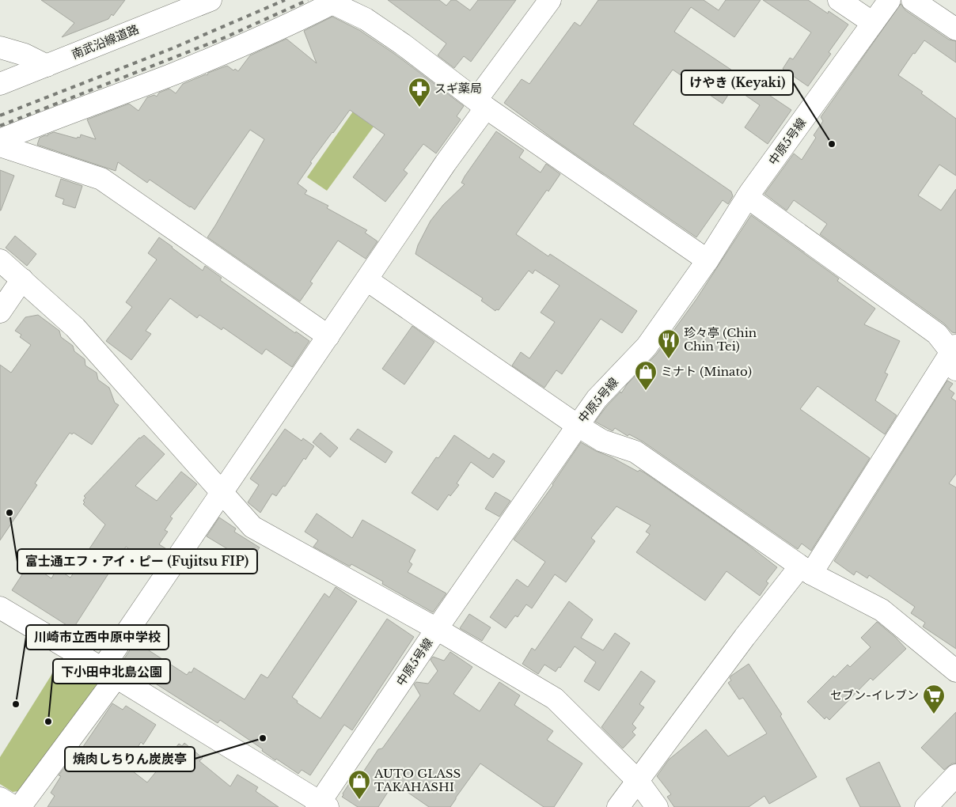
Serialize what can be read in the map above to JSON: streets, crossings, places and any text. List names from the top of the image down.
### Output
{
  "streets": {
    "street": ["南武沿線道路", "中原5号線"]
  },
  "places": {
    "pharmacy": ["スギ薬局"],
    "other": [
      "けやき (Keyaki)",
      "富士通エフ・アイ・ピー (Fujitsu FIP)",
      "川崎市立西中原中学校",
      "下小田中北島公園",
      "焼肉しちりん炭炭亭"
    ],
    "restaurant": ["珍々亭 (Chin Chin Tei)"],
    "shop": ["ミナト (Minato)", "AUTO GLASS TAKAHASHI"],
    "supermarket": ["セブン-イレブン"]
  }
}
